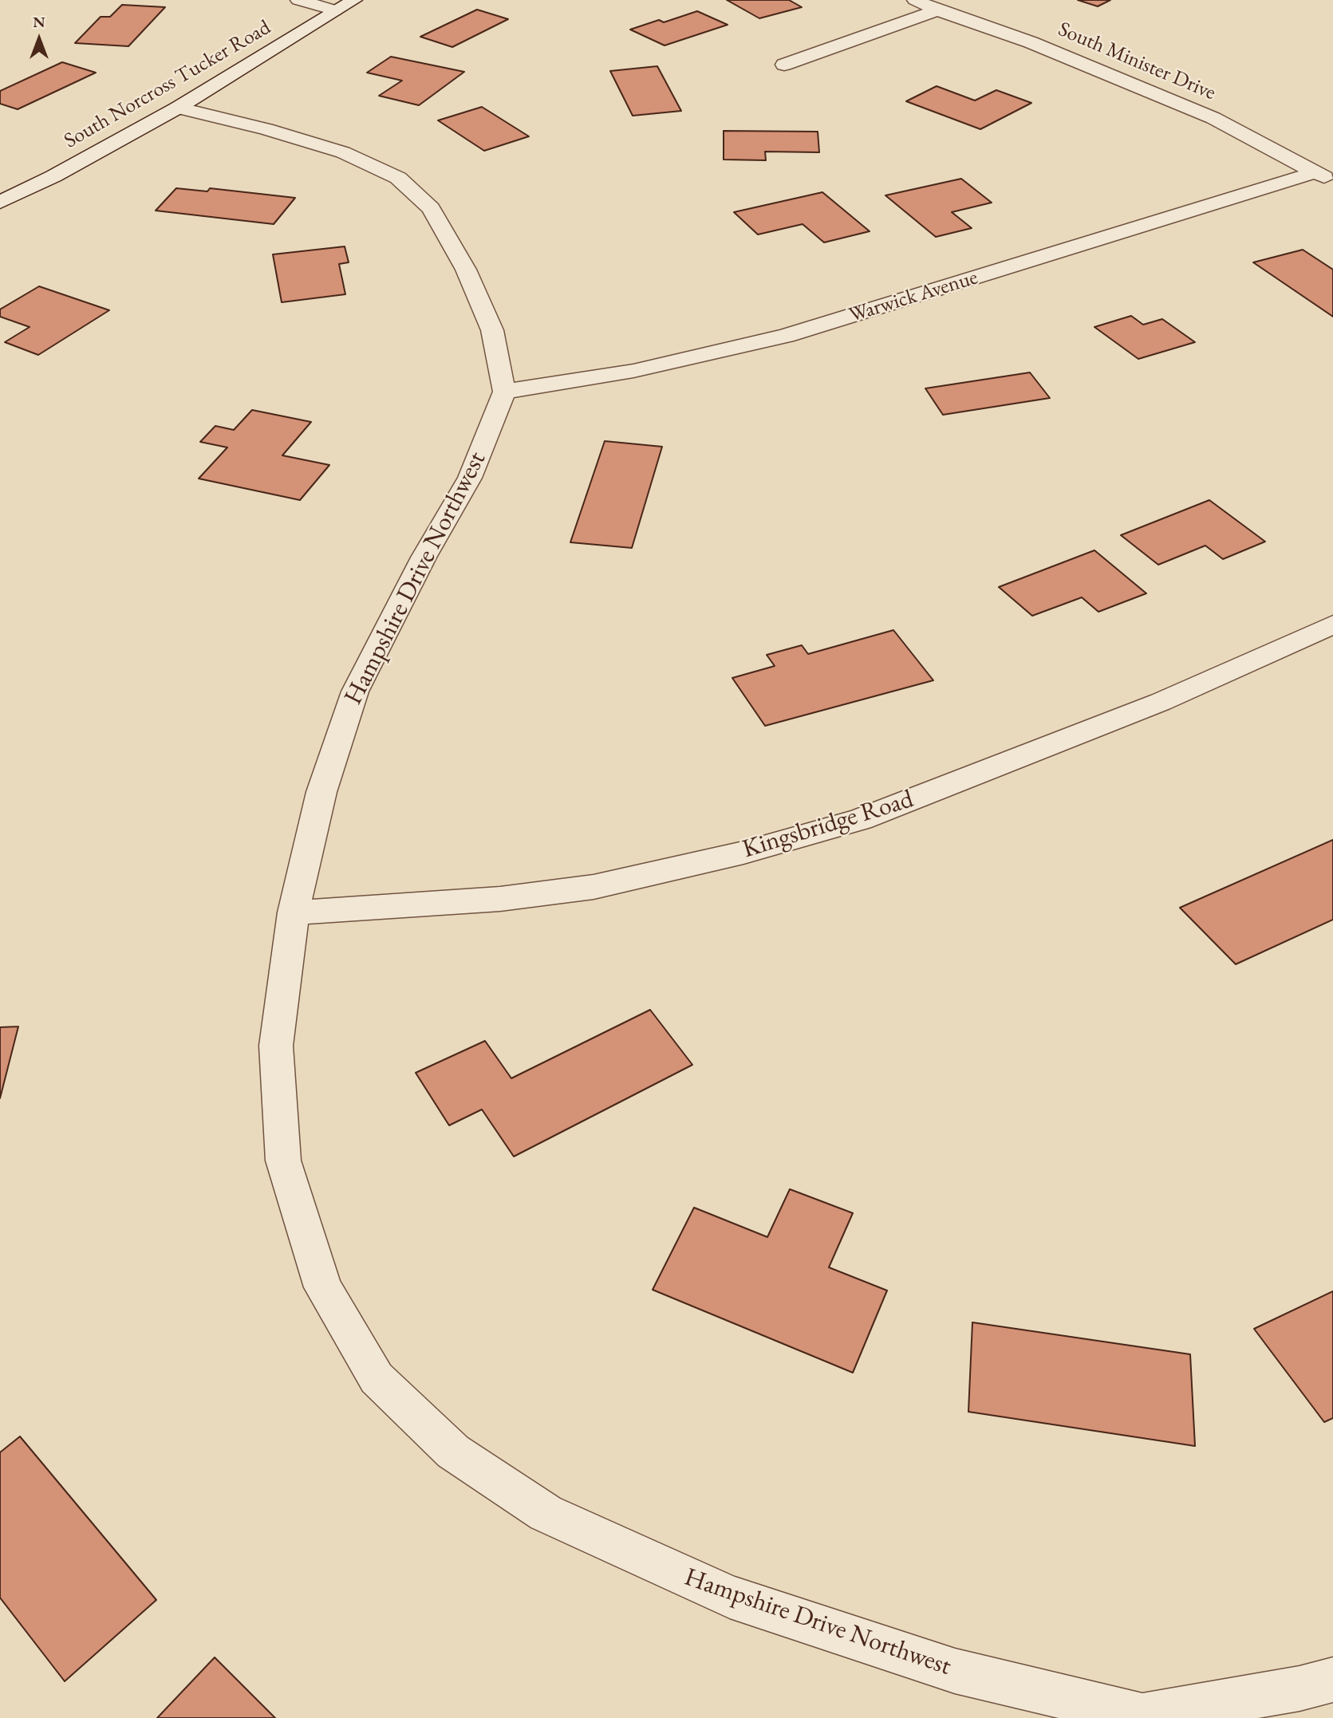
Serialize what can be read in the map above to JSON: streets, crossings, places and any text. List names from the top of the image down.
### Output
{
  "streets": {
    "street": [
      "South Minister Drive",
      "South Norcross Tucker Road",
      "Warwick Avenue",
      "Hampshire Drive Northwest",
      "Kingsbridge Road"
    ]
  },
  "crossings": [
    ["South Minister Drive", "Warwick Avenue"],
    ["Warwick Avenue", "Hampshire Drive Northwest"],
    ["Hampshire Drive Northwest", "Kingsbridge Road"]
  ],
  "north": "top"
}
